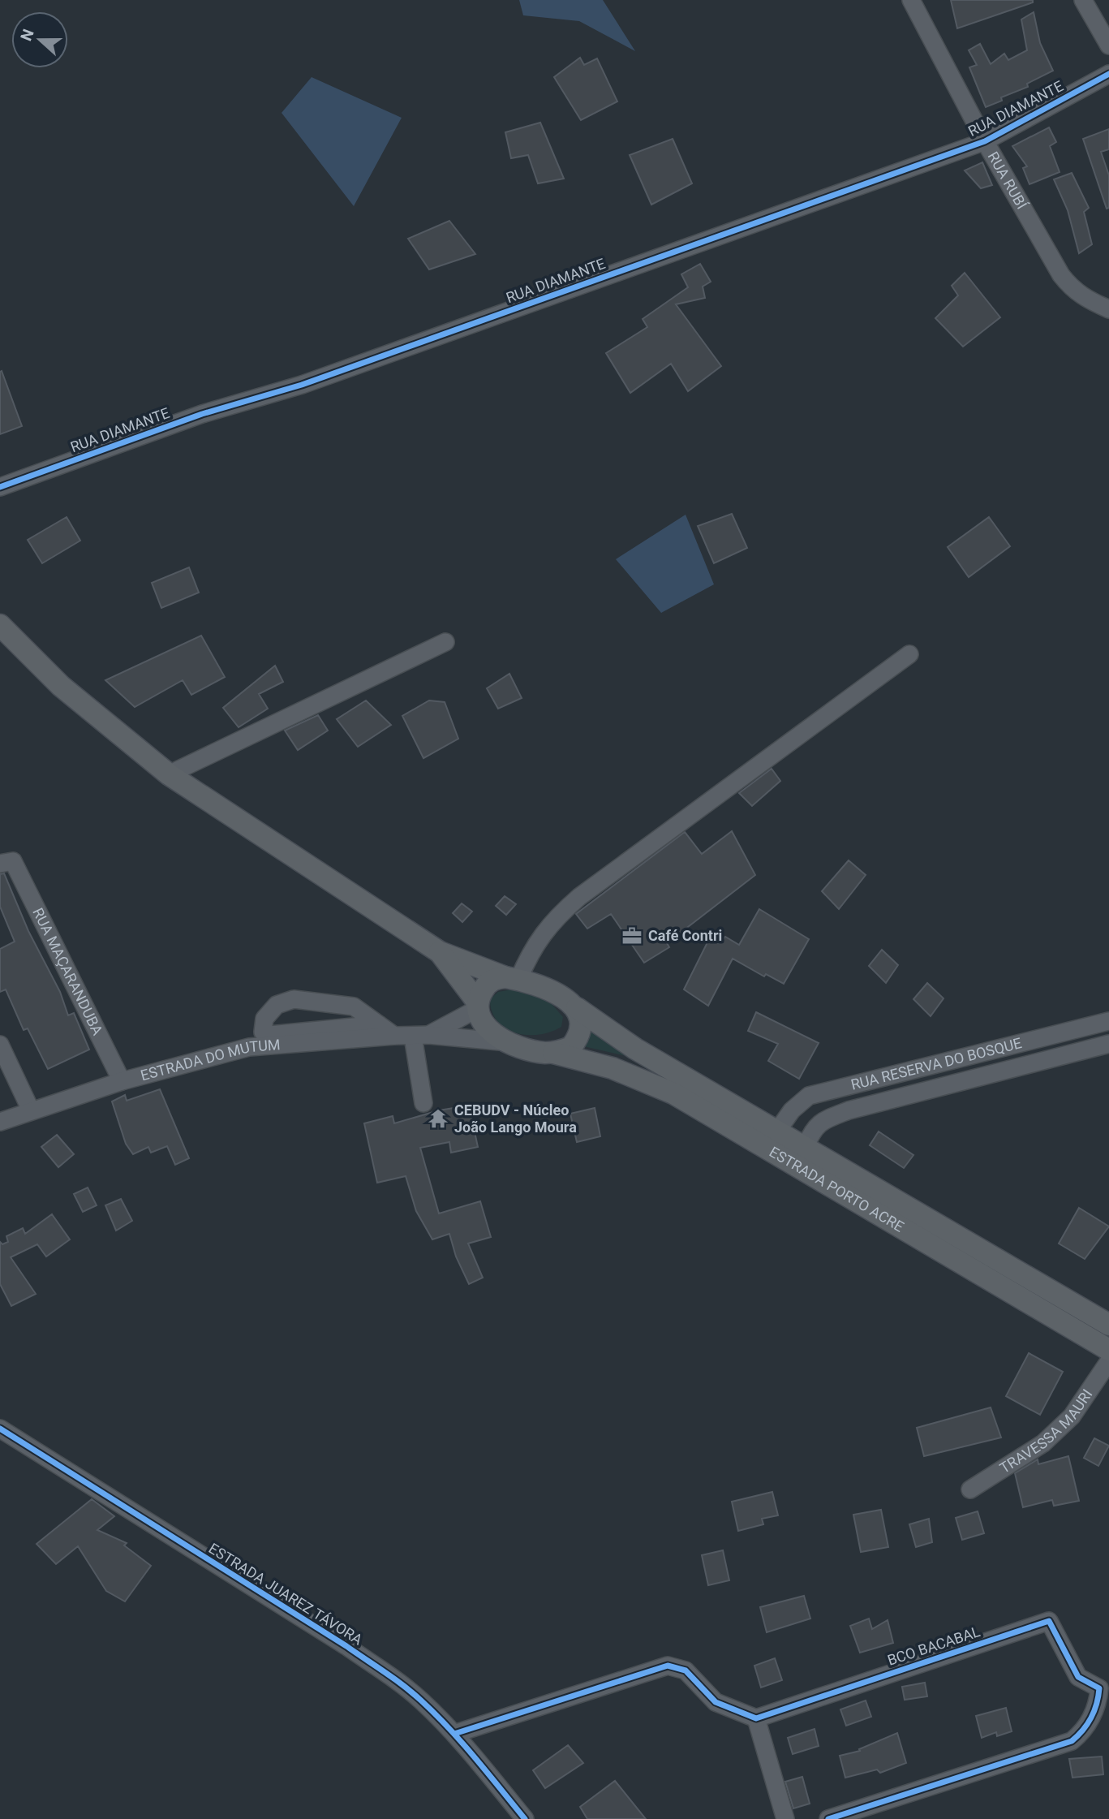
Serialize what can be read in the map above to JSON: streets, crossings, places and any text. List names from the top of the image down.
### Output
{
  "streets": {
    "main road": ["ESTRADA PORTO ACRE"],
    "street": [
      "RUA DIAMANTE",
      "RUA RUBÍ",
      "RUA MAÇARANDUBA",
      "ESTRADA DO MUTUM",
      "RUA RESERVA DO BOSQUE",
      "TRAVESSA MAURI",
      "ESTRADA JUAREZ TÁVORA",
      "BCO BACABAL"
    ]
  },
  "crossings": [
    ["RUA DIAMANTE", "RUA RUBÍ"],
    ["RUA MAÇARANDUBA", "ESTRADA DO MUTUM"],
    ["ESTRADA DO MUTUM", "ESTRADA PORTO ACRE"],
    ["RUA RESERVA DO BOSQUE", "ESTRADA PORTO ACRE"]
  ],
  "places": {
    "office": ["Café Contri"],
    "temple": ["CEBUDV - Núcleo João Lango Moura"]
  },
  "north": "left"
}
